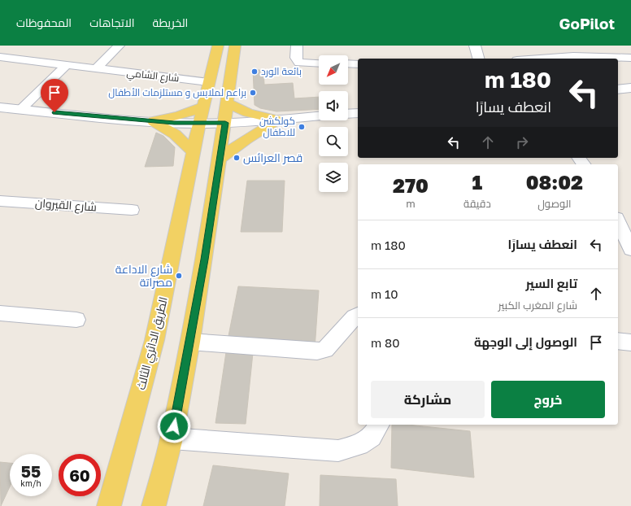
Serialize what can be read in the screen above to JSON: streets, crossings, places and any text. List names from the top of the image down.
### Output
{
  "streets": {
    "main road": ["الطريق الدائري الثالث"],
    "street": ["شارع الشامي", "شارع القيروان"]
  },
  "crossings": [
    ["شارع الشامي", "الطريق الدائري الثالث"]
  ],
  "places": [
    "بائعة الورد",
    "براعم لملابس و مستلزمات الأطفال",
    "كولكشن للاطفال",
    "قصر العرائس",
    "شارع الاداعة مصراتة"
  ],
  "north": "bottom left",
  "page": {
    "header": "GoPilot",
    "nav": ["الخريطة", "الاتجاهات", "المحفوظات"],
    "turn": ["180 m", "انعطف يسارًا"],
    "eta": [
      "08:02",
      "الوصول",
      "1",
      "دقيقة",
      "270",
      "m"
    ],
    "list": [
      {
        "name": "انعطف يسارًا",
        "value": "180 m"
      },
      {
        "name": "تابع السير",
        "note": "شارع المغرب الكبير",
        "value": "10 m"
      },
      {
        "name": "الوصول إلى الوجهة",
        "value": "80 m"
      }
    ],
    "buttons": ["خروج", "مشاركة"],
    "speed": "55 km/h",
    "limit": "60"
  }
}
